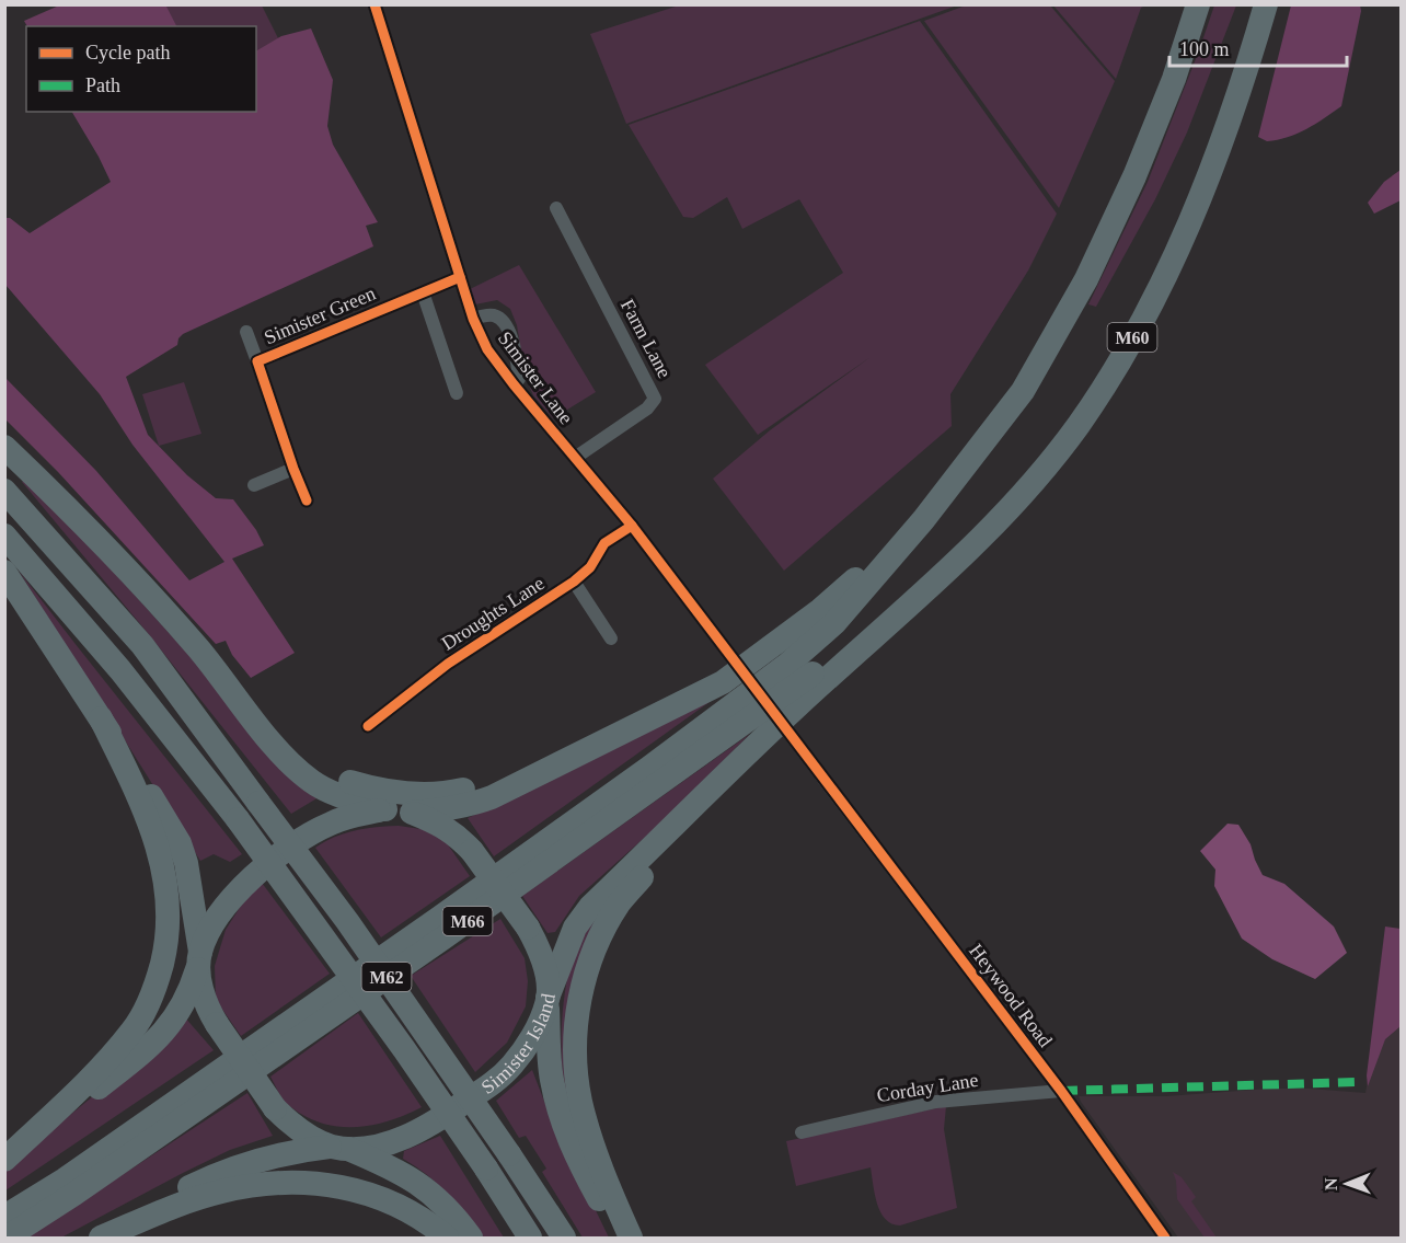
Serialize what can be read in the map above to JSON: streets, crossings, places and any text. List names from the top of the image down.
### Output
{
  "streets": {
    "highway": [
      "M60",
      "M66",
      "M62",
      "Simister Island"
    ],
    "street": [
      "Simister Green",
      "Farm Lane",
      "Simister Lane",
      "Droughts Lane",
      "Heywood Road",
      "Corday Lane"
    ]
  },
  "crossings": [
    ["Simister Green", "Simister Lane"],
    ["M60", "M66"],
    ["Farm Lane", "Simister Lane"],
    ["Simister Lane", "Droughts Lane"],
    ["Simister Lane", "Heywood Road"],
    ["Heywood Road", "Corday Lane"]
  ],
  "legend": ["Cycle path", "Path"],
  "scale_bar": "100 m",
  "north": "left"
}
